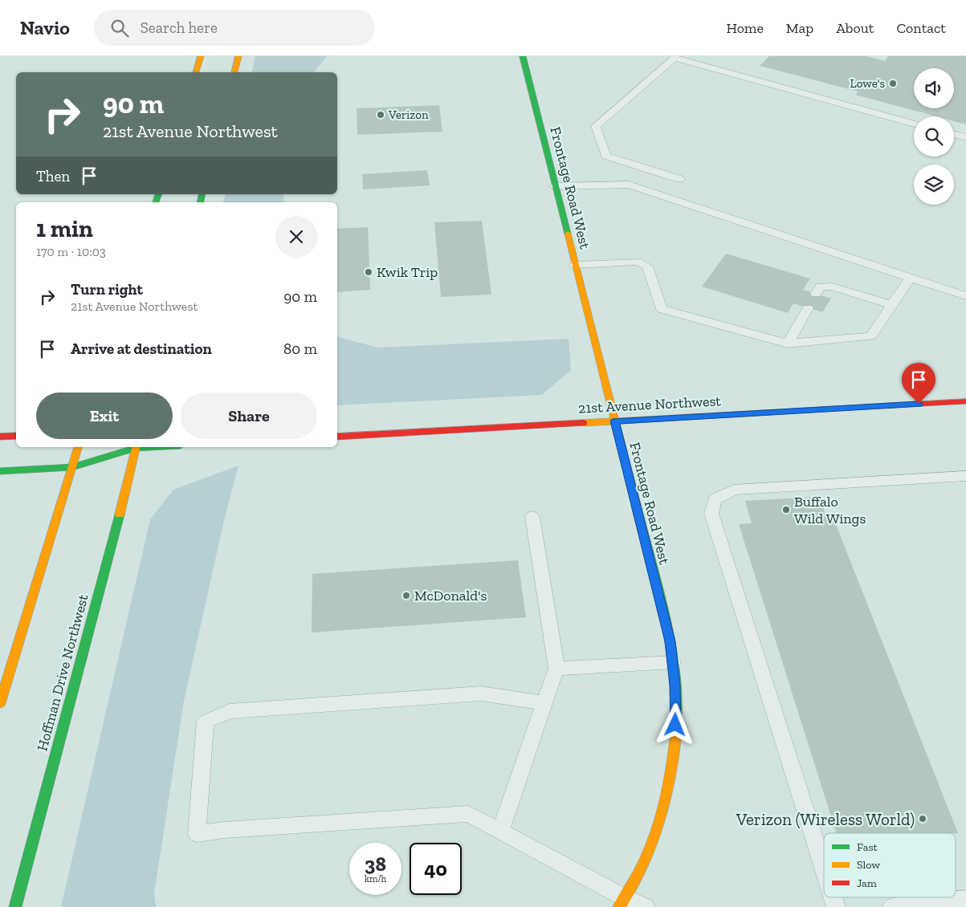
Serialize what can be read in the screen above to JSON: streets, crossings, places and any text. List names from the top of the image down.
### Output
{
  "streets": {
    "street": ["Frontage Road West", "21st Avenue Northwest", "Hoffman Drive Northwest"]
  },
  "crossings": [
    ["Frontage Road West", "21st Avenue Northwest"]
  ],
  "places": [
    "Lowe's",
    "Verizon",
    "Kwik Trip",
    "Buffalo Wild Wings",
    "McDonald's",
    "Verizon (Wireless World)"
  ],
  "legend": ["Fast", "Slow", "Jam"],
  "page": {
    "header": "Navio",
    "search": "Search here",
    "nav": [
      "Home",
      "Map",
      "About",
      "Contact"
    ],
    "turn": ["90 m", "21st Avenue Northwest"],
    "then": "Then",
    "heading": ["1 min", "170 m · 10:03"],
    "list": [
      {
        "name": "Turn right",
        "note": "21st Avenue Northwest",
        "value": "90 m"
      },
      {
        "name": "Arrive at destination",
        "value": "80 m"
      }
    ],
    "buttons": ["Exit", "Share"],
    "speed": "38 km/h",
    "limit": "40"
  }
}
